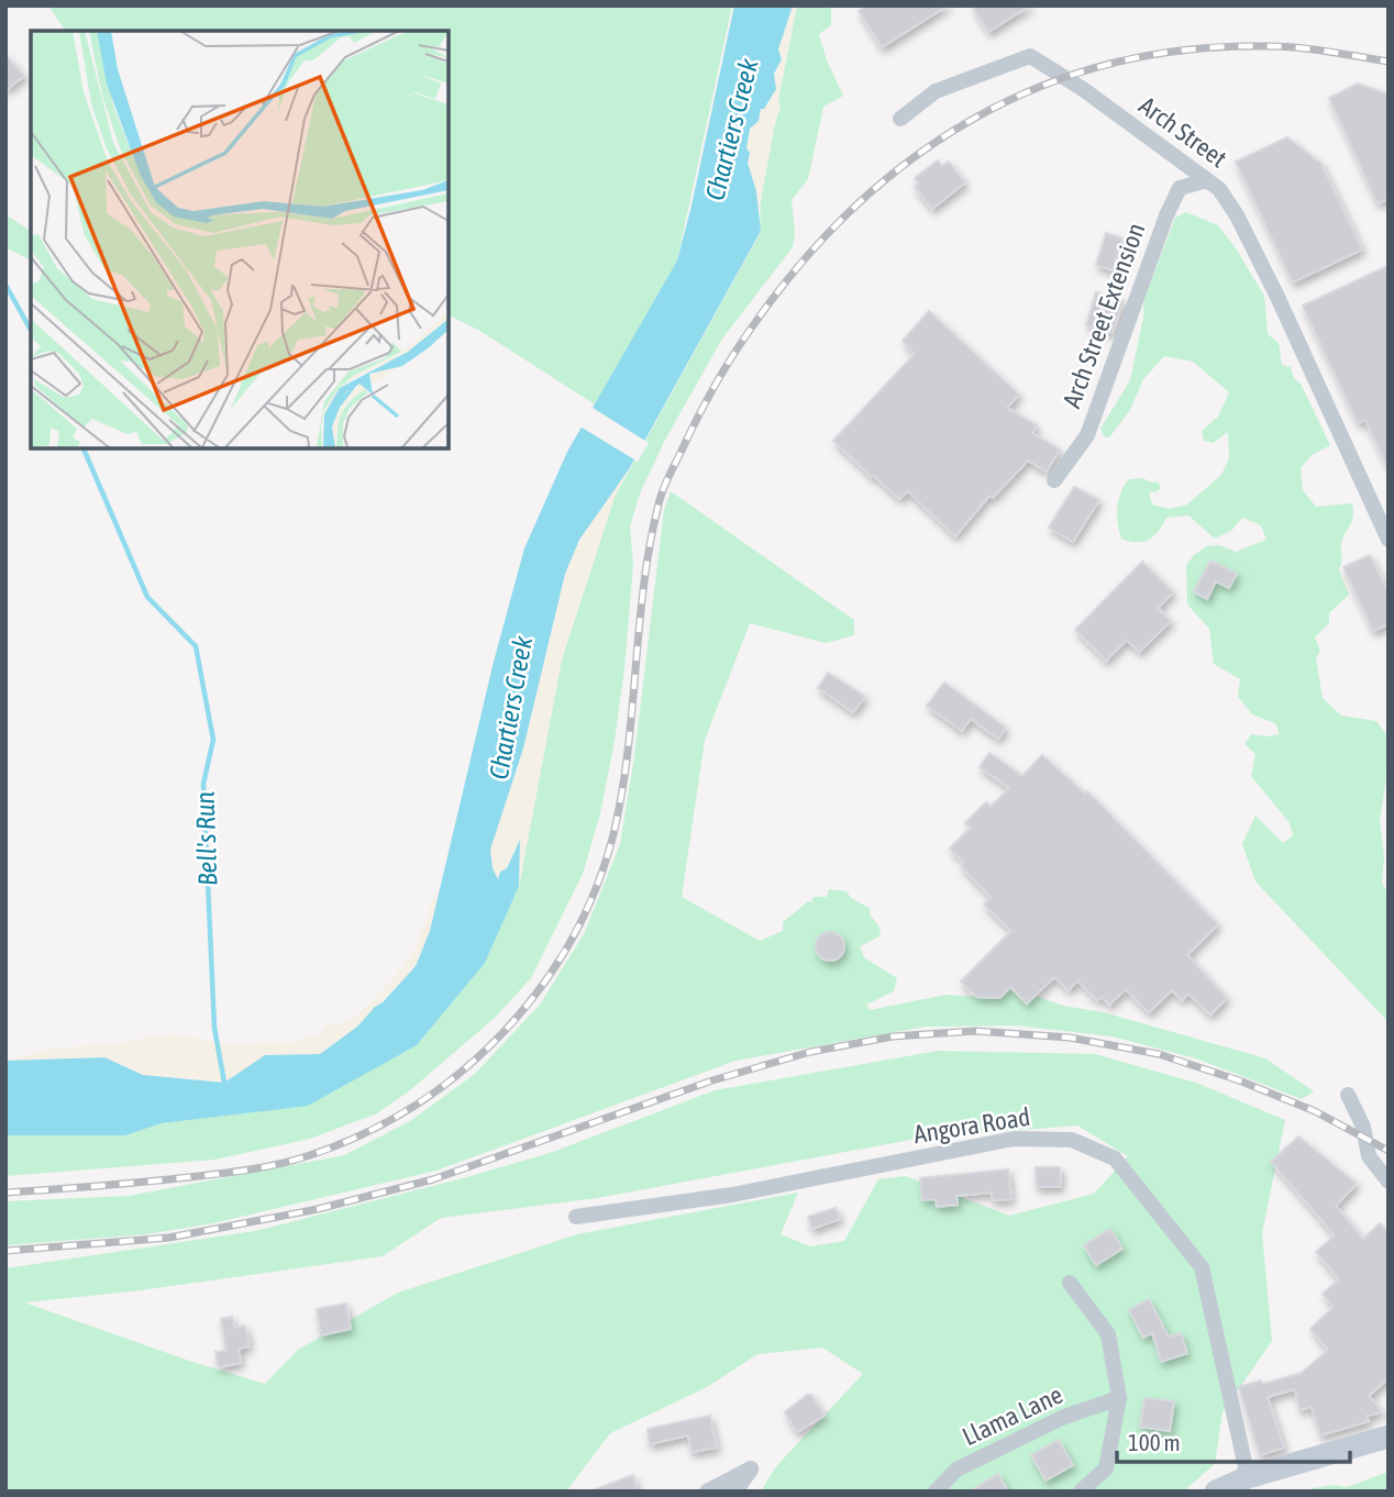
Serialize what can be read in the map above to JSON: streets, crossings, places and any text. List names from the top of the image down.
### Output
{
  "streets": {
    "street": [
      "Arch Street",
      "Arch Street Extension",
      "Angora Road",
      "Llama Lane"
    ]
  },
  "crossings": [
    ["Arch Street", "Arch Street Extension"]
  ],
  "water": ["Chartiers Creek", "Bell's Run"],
  "scale_bar": "100 m"
}
